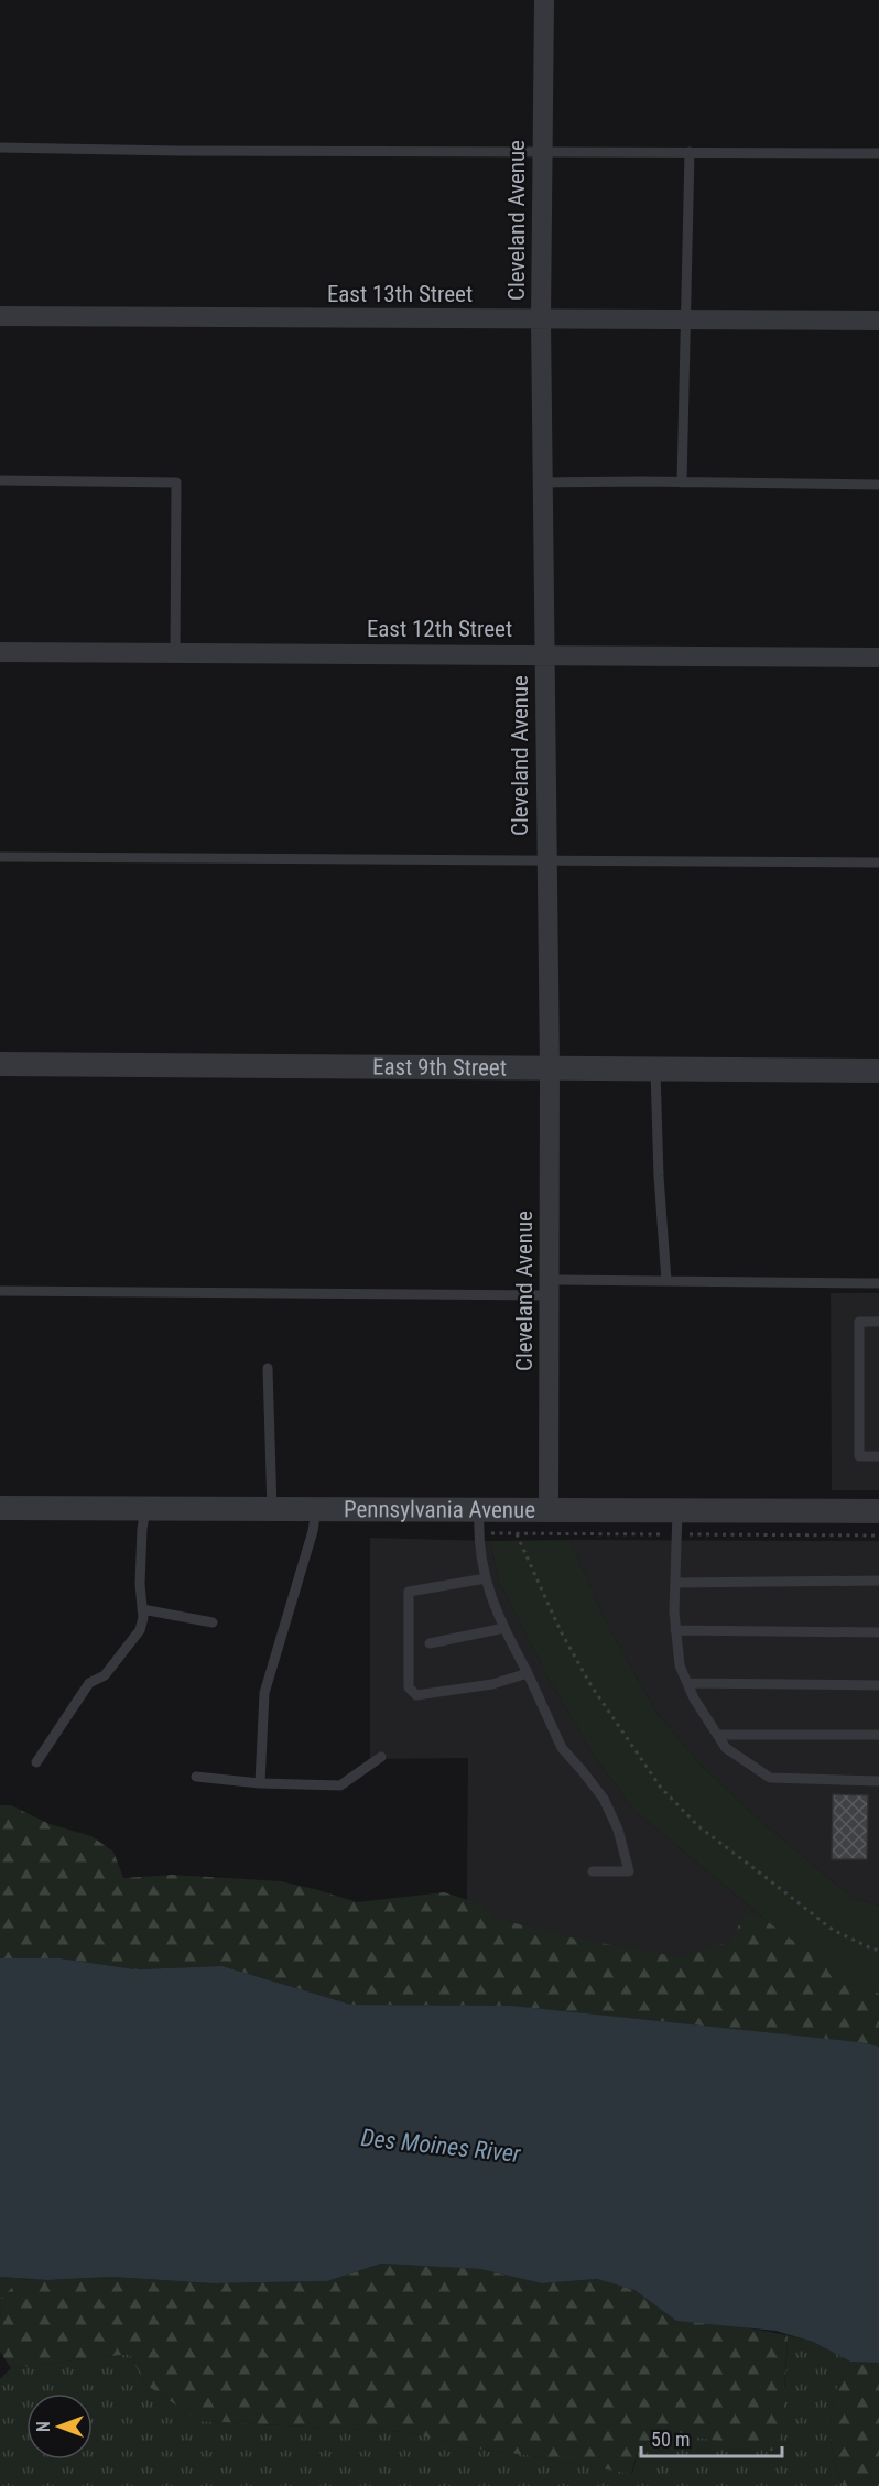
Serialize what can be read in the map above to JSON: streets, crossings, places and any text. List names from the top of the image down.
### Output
{
  "streets": {
    "street": [
      "Cleveland Avenue",
      "East 13th Street",
      "East 12th Street",
      "East 9th Street",
      "Pennsylvania Avenue"
    ]
  },
  "crossings": [
    ["Cleveland Avenue", "East 13th Street"],
    ["Cleveland Avenue", "East 12th Street"],
    ["Cleveland Avenue", "East 9th Street"],
    ["Cleveland Avenue", "Pennsylvania Avenue"]
  ],
  "water": ["Des Moines River"],
  "scale_bar": "50 m",
  "north": "left"
}
